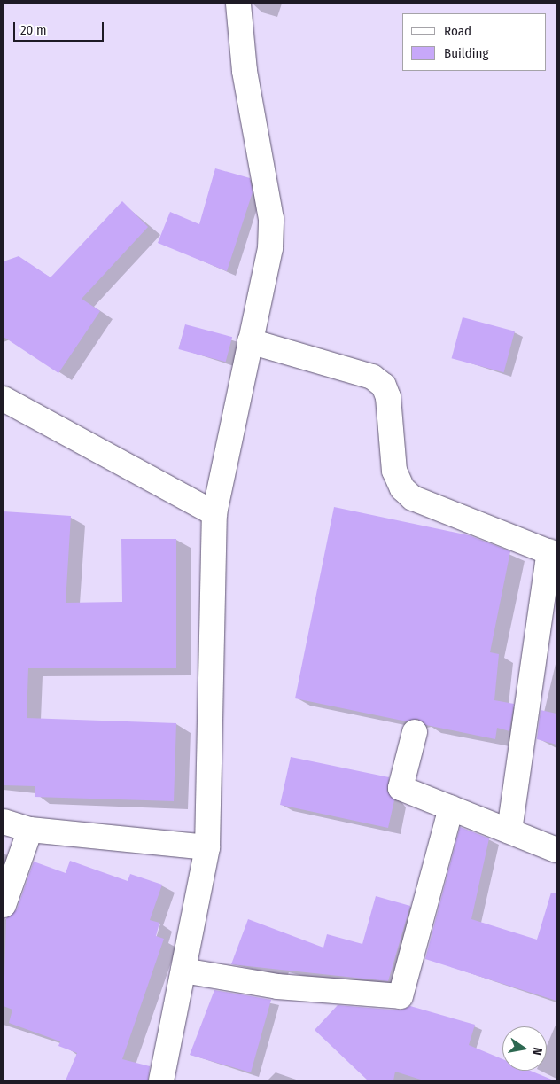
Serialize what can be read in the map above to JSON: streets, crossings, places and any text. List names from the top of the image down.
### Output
{
  "legend": ["Road", "Building"],
  "scale_bar": "20 m",
  "north": "right"
}
